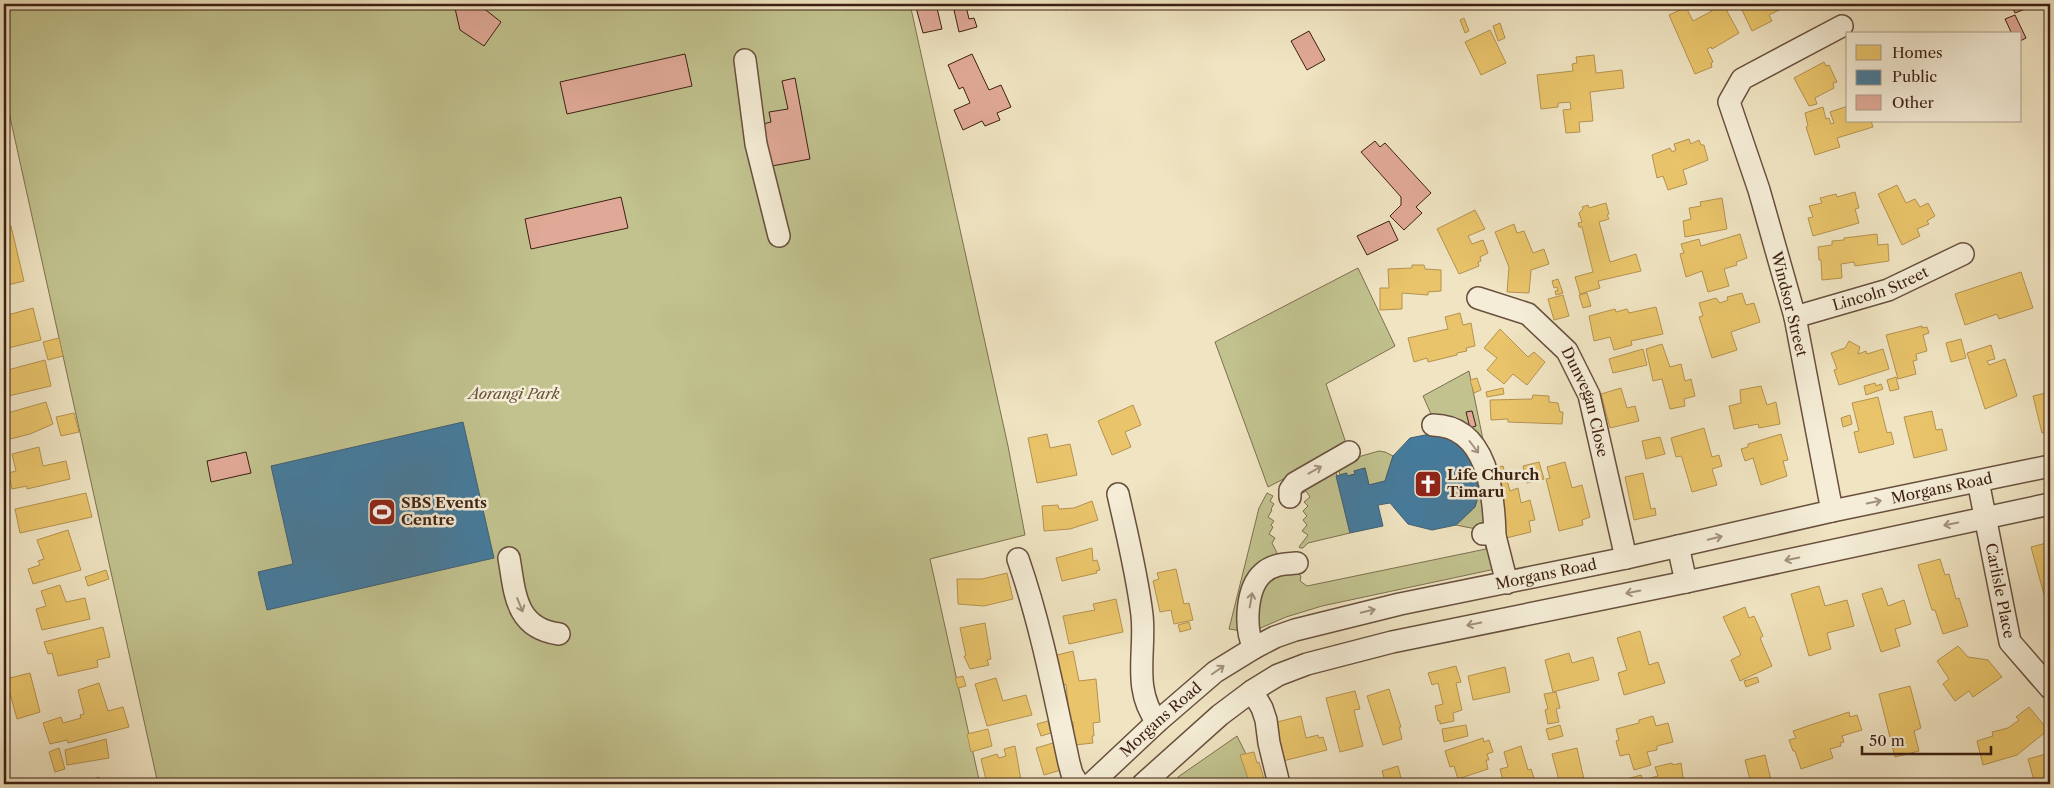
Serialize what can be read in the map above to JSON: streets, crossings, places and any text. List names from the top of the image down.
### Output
{
  "streets": {
    "street": [
      "Lincoln Street",
      "Windsor Street",
      "Dunvegan Close",
      "Morgans Road",
      "Carlisle Place"
    ]
  },
  "crossings": [
    ["Lincoln Street", "Windsor Street"],
    ["Windsor Street", "Morgans Road"],
    ["Dunvegan Close", "Morgans Road"],
    ["Morgans Road", "Carlisle Place"]
  ],
  "parks": ["Aorangi Park"],
  "places": {
    "church": ["Life Church Timaru"],
    "sports": ["SBS Events Centre"]
  },
  "legend": ["Homes", "Public", "Other"],
  "scale_bar": "50 m"
}
